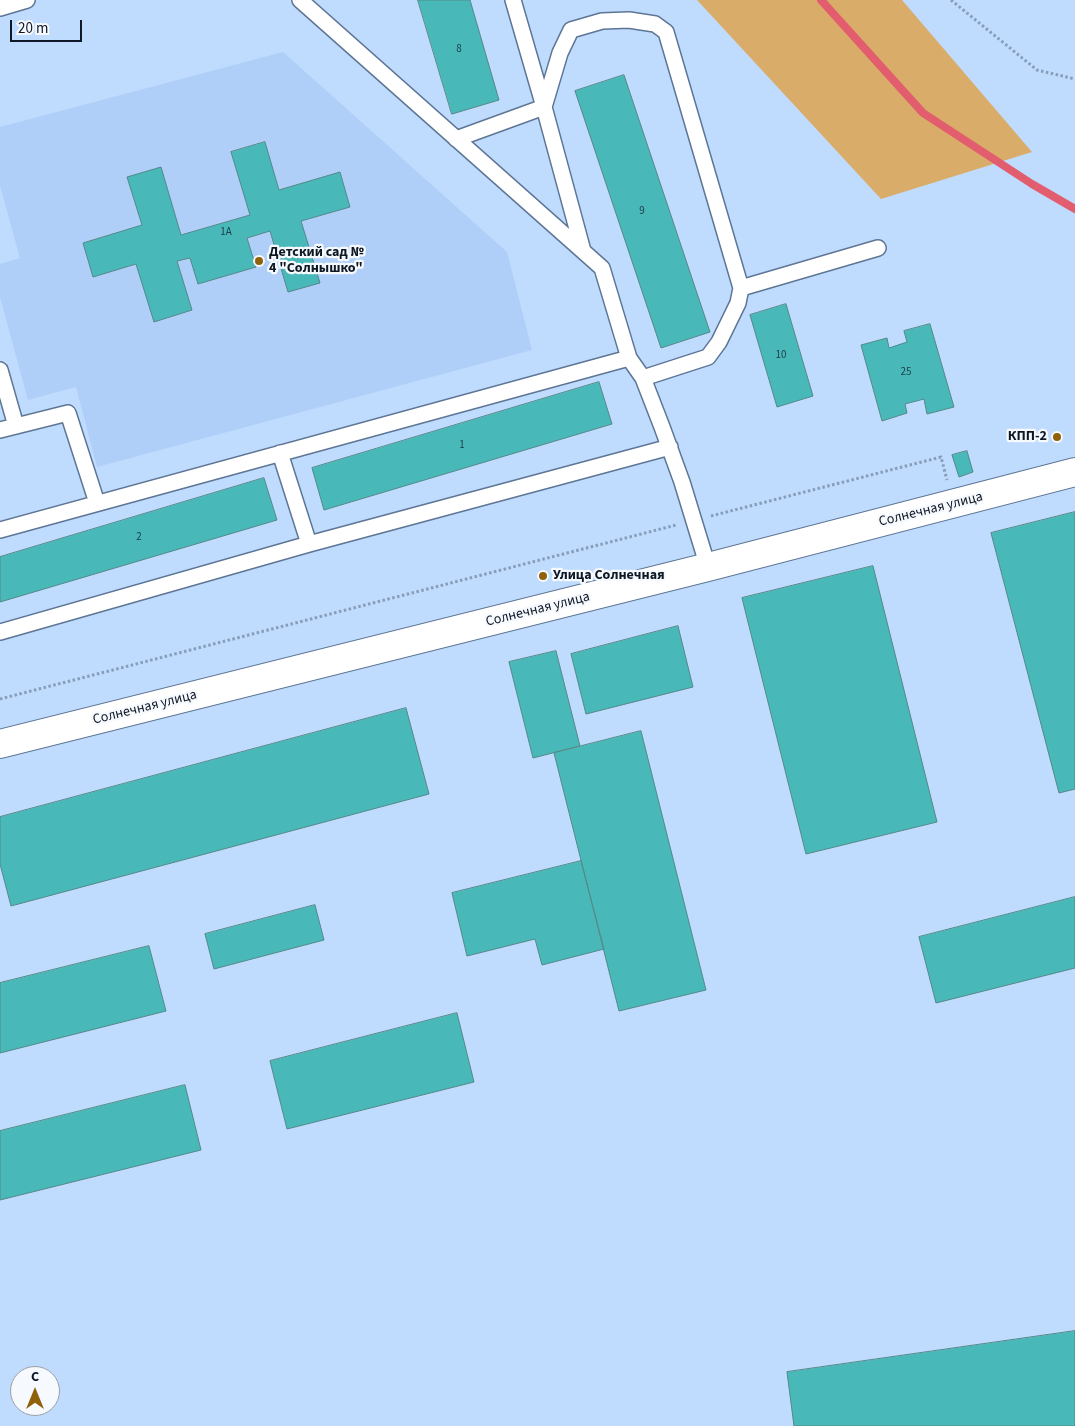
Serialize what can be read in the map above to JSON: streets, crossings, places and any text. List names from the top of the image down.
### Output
{
  "streets": {
    "street": ["Солнечная улица"]
  },
  "places": ["Детский сад № 4 \"Солнышко\"", "КПП-2", "Улица Солнечная"],
  "house_numbers": [
    "8",
    "9",
    "1А",
    "10",
    "25",
    "1",
    "2"
  ],
  "scale_bar": "20 m",
  "north": "top"
}
